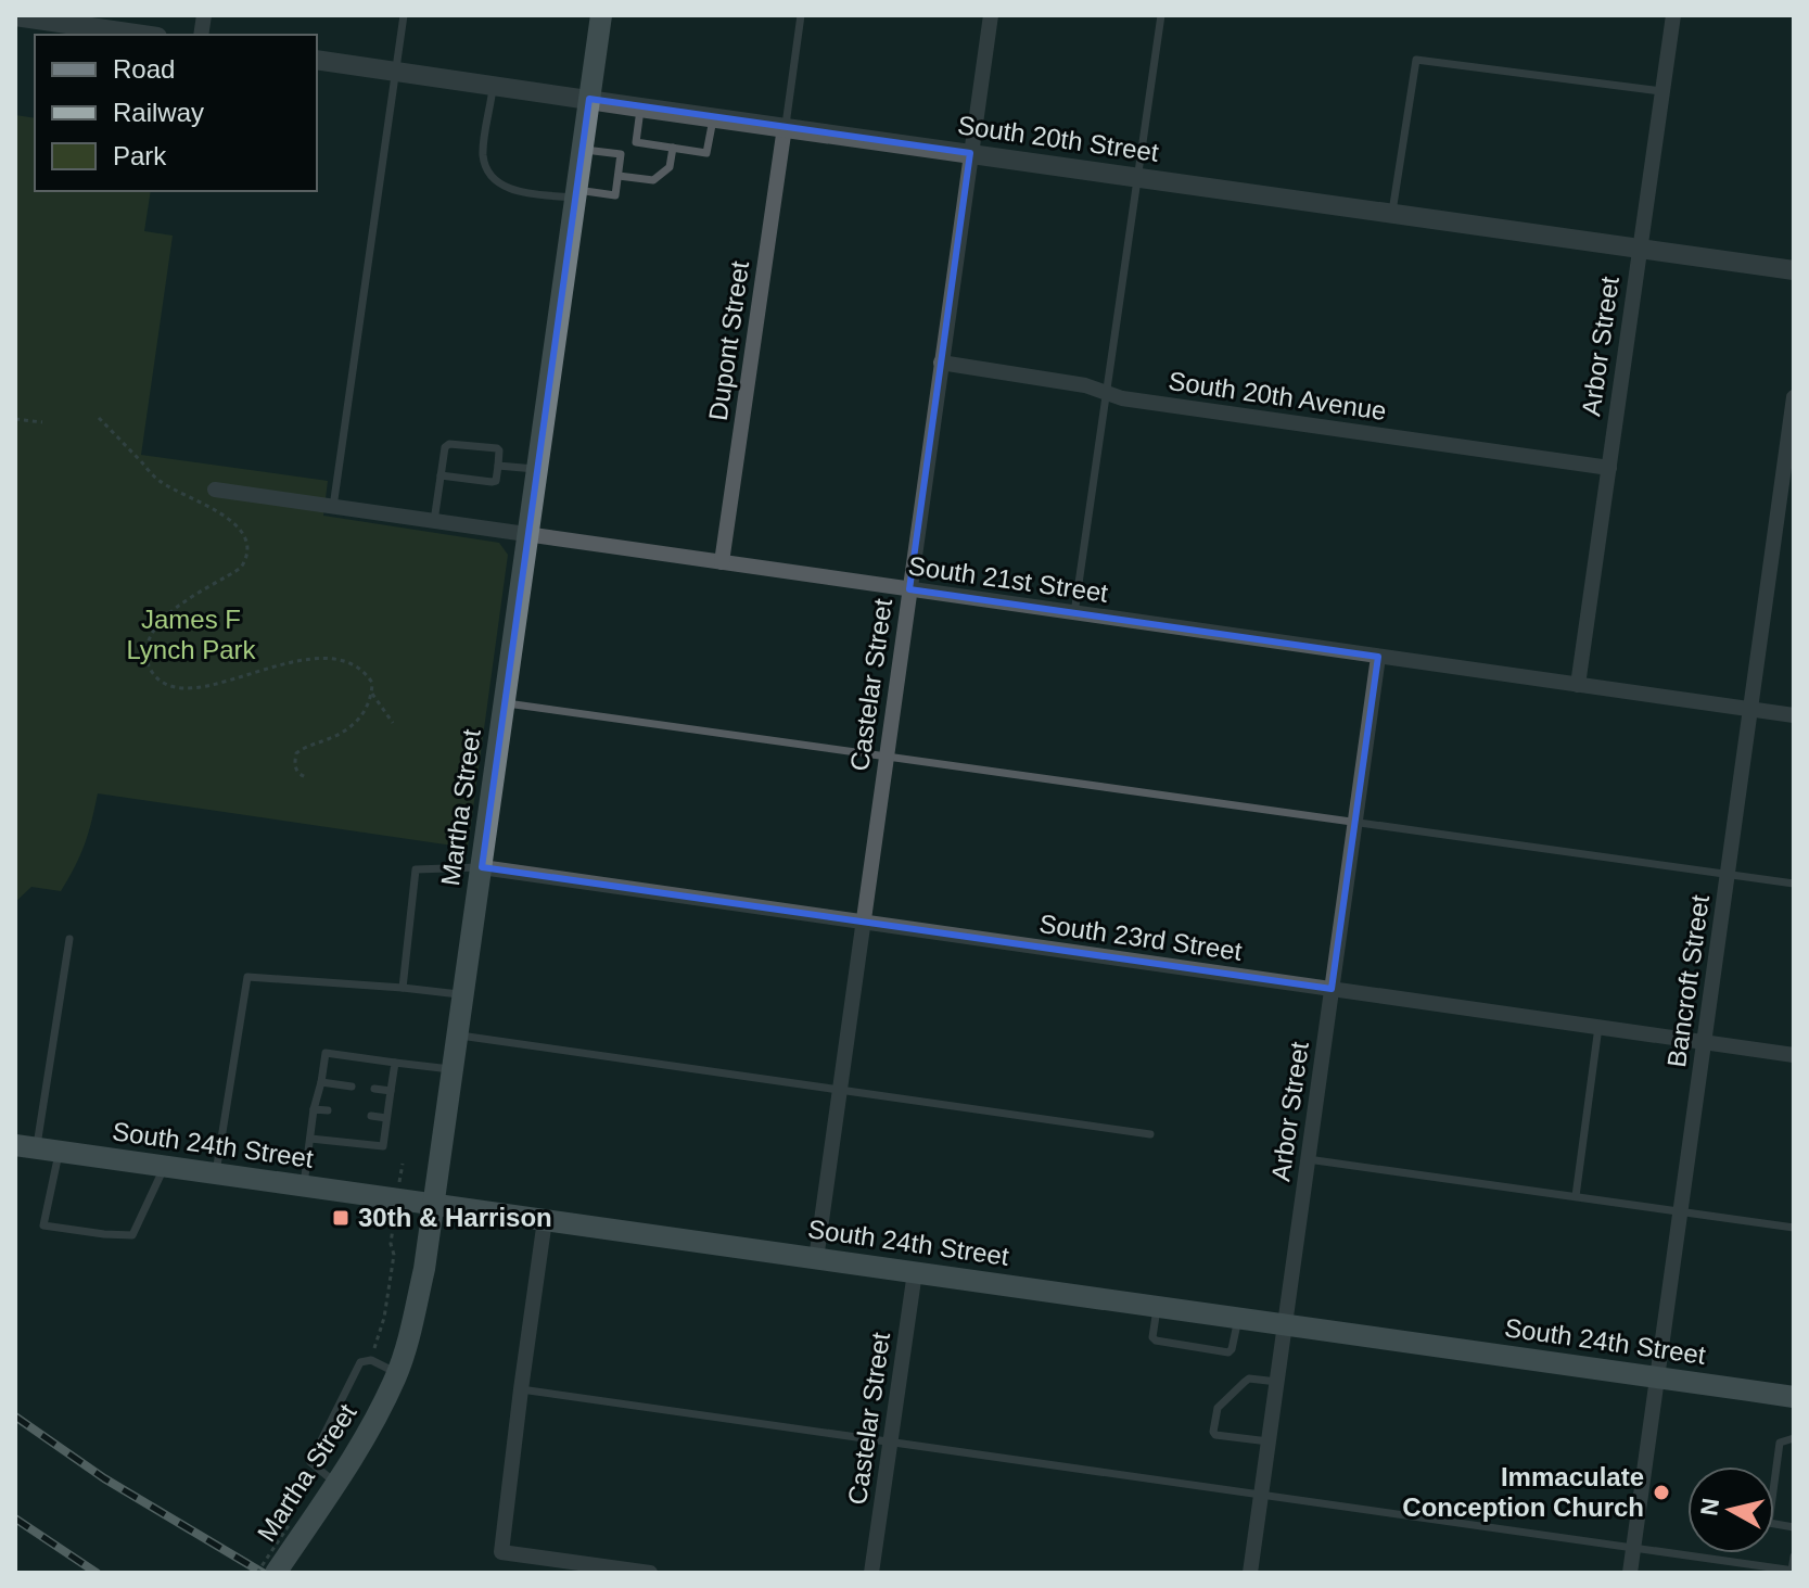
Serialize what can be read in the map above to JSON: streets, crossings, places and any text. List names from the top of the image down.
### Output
{
  "streets": {
    "main road": ["Martha Street", "South 24th Street"],
    "street": [
      "South 20th Street",
      "Dupont Street",
      "Arbor Street",
      "South 20th Avenue",
      "South 21st Street",
      "Castelar Street",
      "South 23rd Street",
      "Bancroft Street"
    ]
  },
  "crossings": [
    ["South 20th Street", "Dupont Street"],
    ["South 20th Street", "Arbor Street"],
    ["South 20th Street", "Castelar Street"],
    ["South 20th Street", "Martha Street"],
    ["Dupont Street", "South 21st Street"],
    ["Arbor Street", "South 20th Avenue"],
    ["Arbor Street", "South 21st Street"],
    ["Arbor Street", "South 23rd Street"],
    ["Arbor Street", "South 24th Street"],
    ["South 20th Avenue", "Castelar Street"],
    ["South 21st Street", "Castelar Street"],
    ["South 21st Street", "Martha Street"],
    ["South 21st Street", "Bancroft Street"],
    ["Castelar Street", "South 23rd Street"],
    ["Castelar Street", "South 24th Street"],
    ["Martha Street", "South 23rd Street"],
    ["Martha Street", "South 24th Street"],
    ["South 23rd Street", "Bancroft Street"],
    ["Bancroft Street", "South 24th Street"]
  ],
  "parks": ["James F Lynch Park"],
  "places": {
    "transit": ["30th & Harrison"],
    "other": ["Immaculate Conception Church"]
  },
  "legend": ["Road", "Railway", "Park"],
  "north": "left"
}
